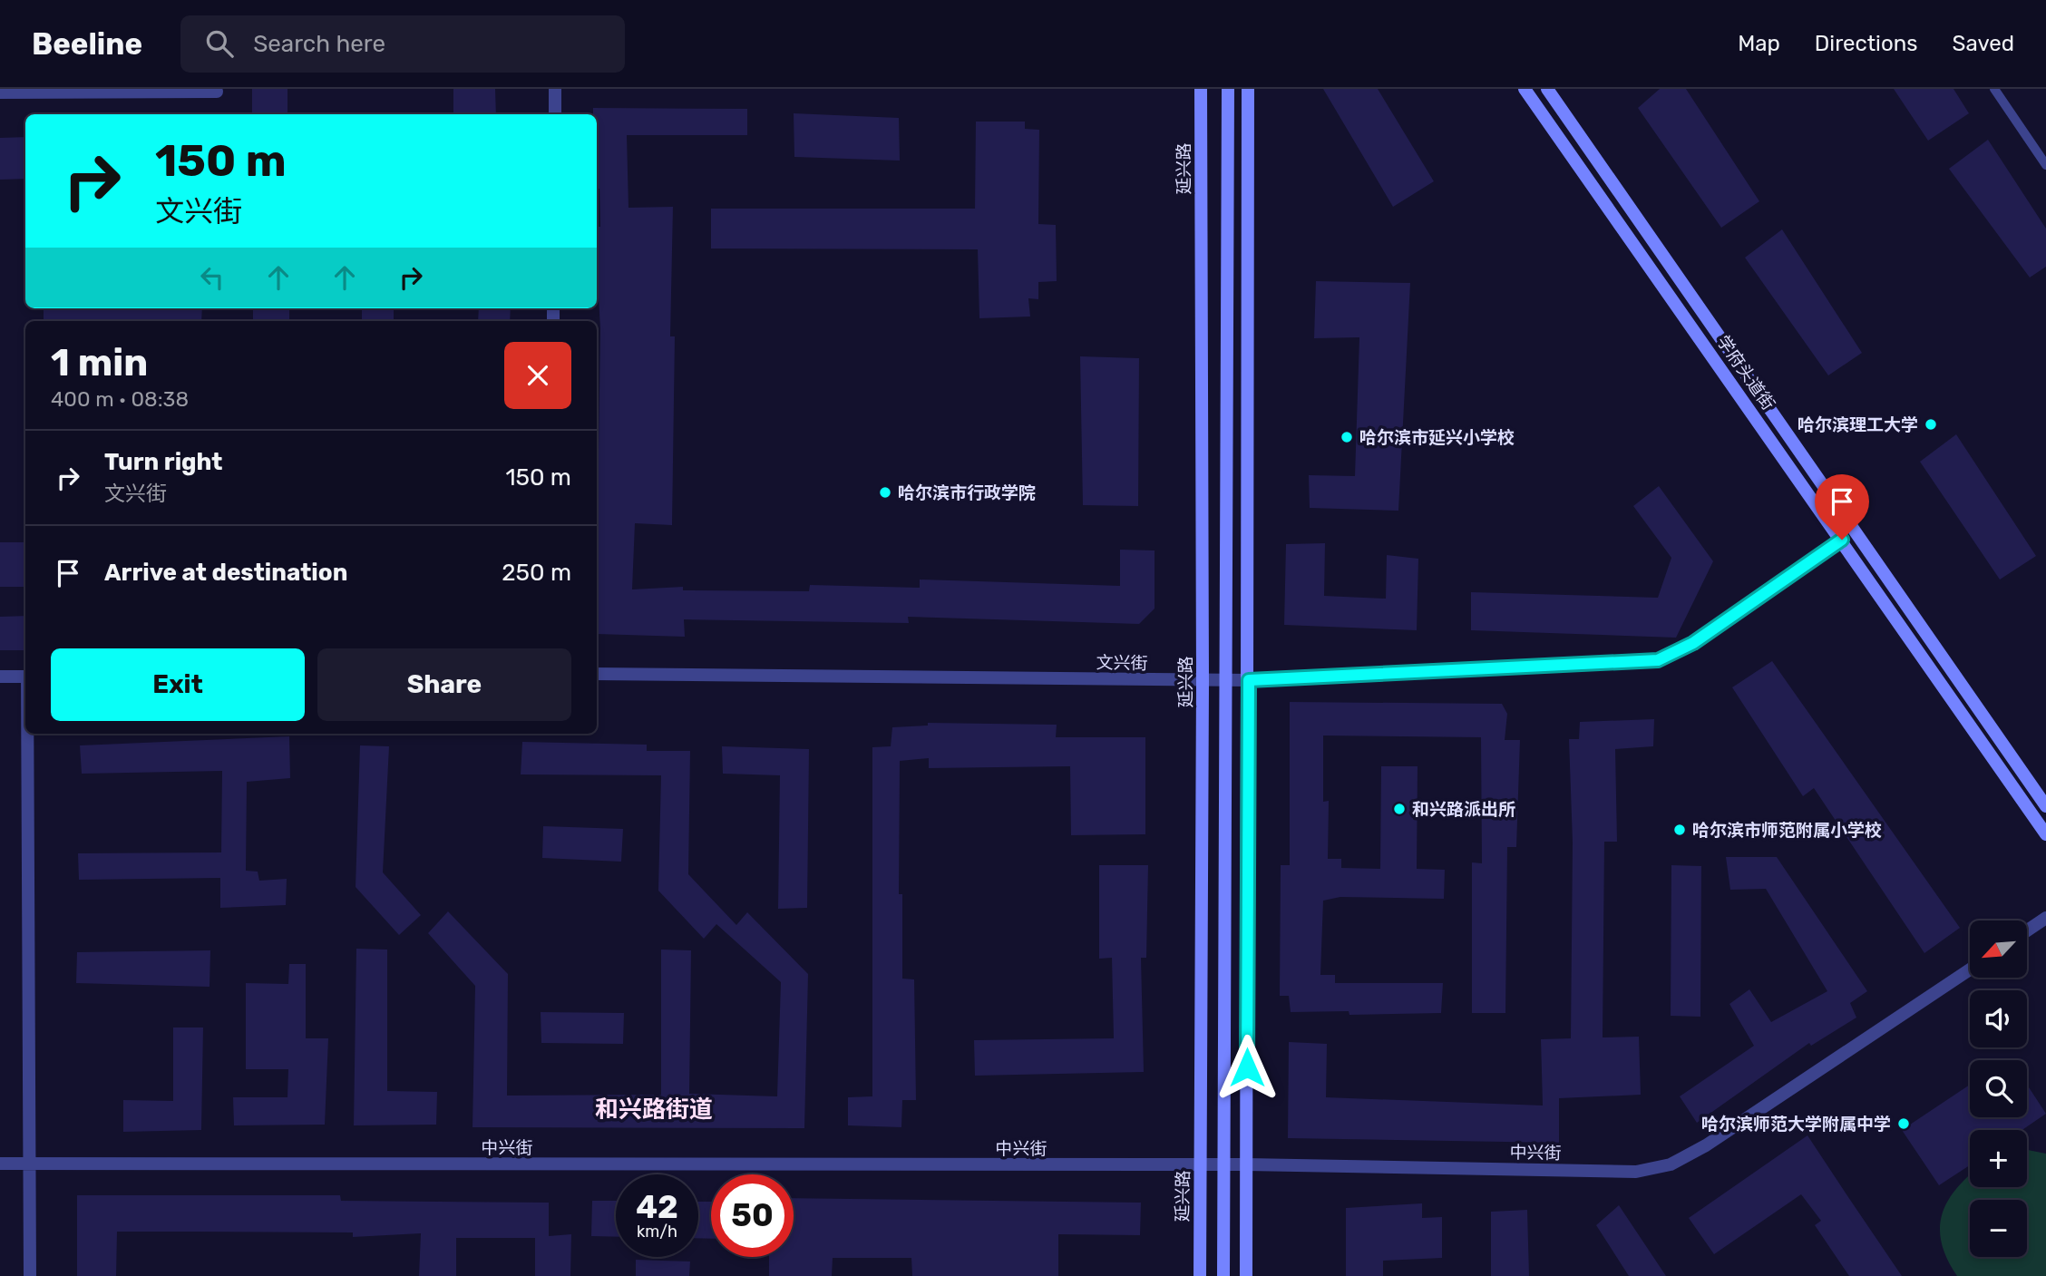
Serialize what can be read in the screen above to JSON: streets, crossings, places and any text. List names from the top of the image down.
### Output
{
  "streets": {
    "main road": ["延兴路", "学府头道街"],
    "street": ["文兴街", "中兴街"]
  },
  "crossings": [
    ["延兴路", "文兴街"],
    ["延兴路", "中兴街"],
    ["学府头道街", "文兴街"]
  ],
  "districts": ["和兴路街道"],
  "places": [
    "哈尔滨理工大学",
    "哈尔滨市延兴小学校",
    "哈尔滨市行政学院",
    "和兴路派出所",
    "哈尔滨市师范附属小学校",
    "哈尔滨师范大学附属中学"
  ],
  "north": "bottom left",
  "page": {
    "header": "Beeline",
    "search": "Search here",
    "nav": ["Map", "Directions", "Saved"],
    "turn": ["150 m", "文兴街"],
    "heading": ["1 min", "400 m · 08:38"],
    "list": [
      {
        "name": "Turn right",
        "note": "文兴街",
        "value": "150 m"
      },
      {
        "name": "Arrive at destination",
        "value": "250 m"
      }
    ],
    "buttons": ["Exit", "Share"],
    "map_buttons": ["+", "−"],
    "speed": "42 km/h",
    "limit": "50"
  }
}
